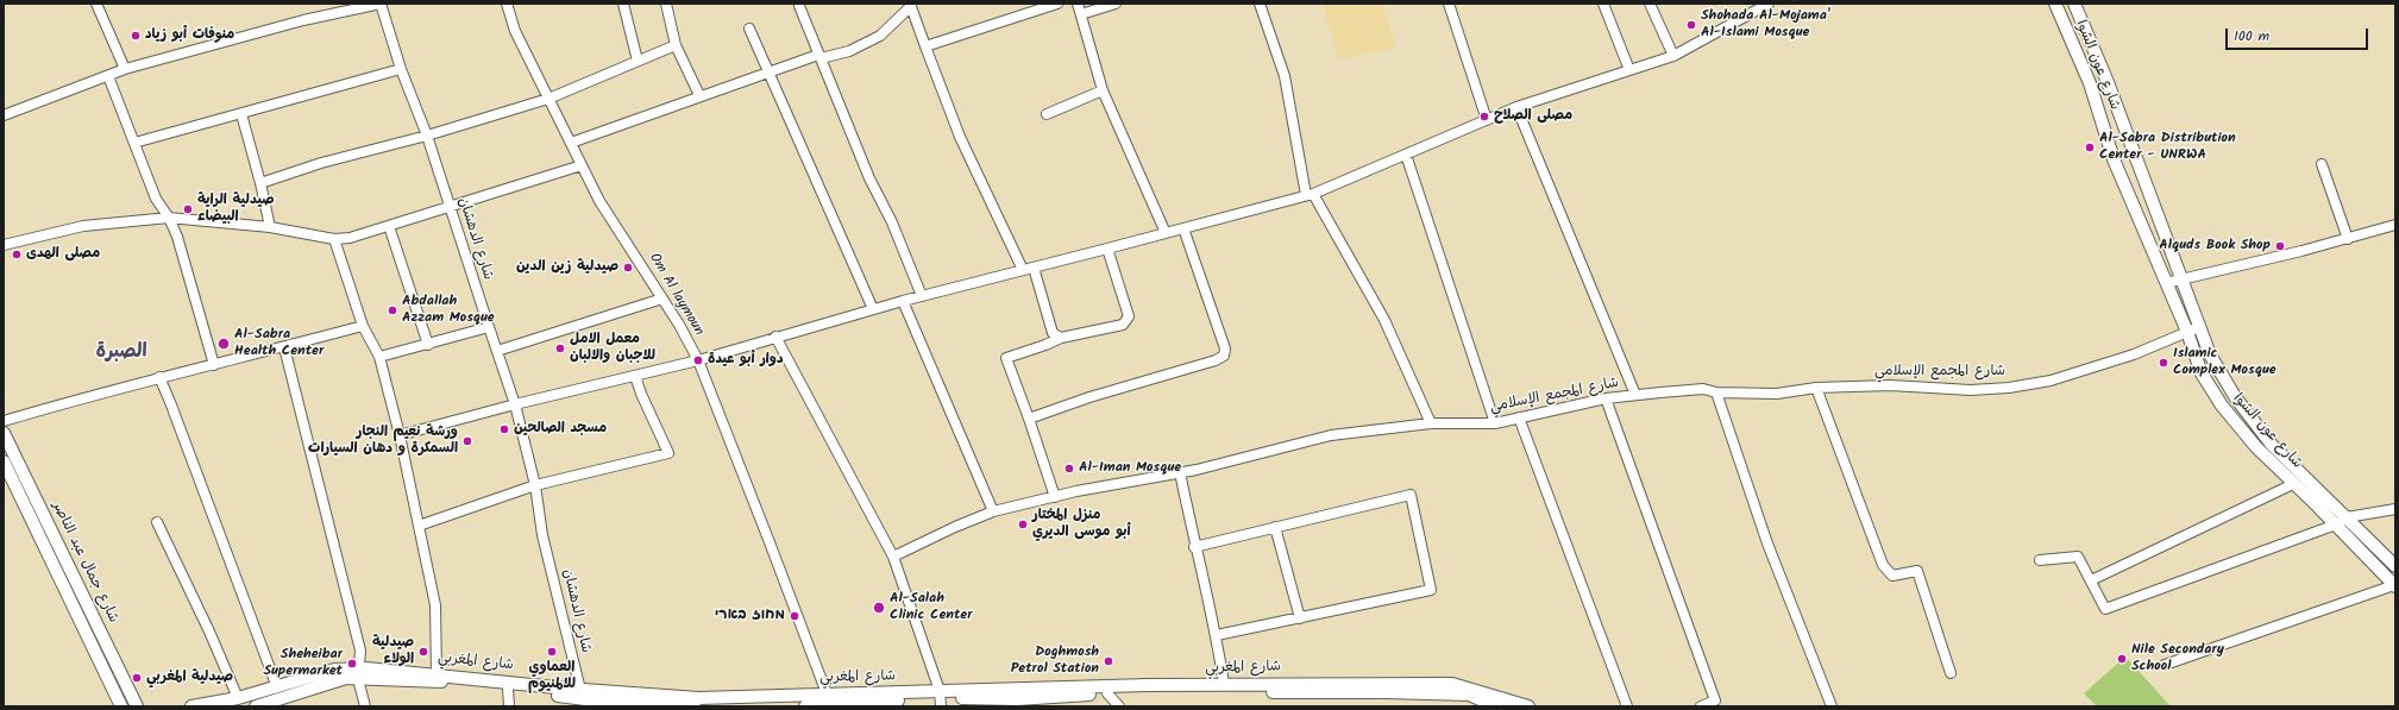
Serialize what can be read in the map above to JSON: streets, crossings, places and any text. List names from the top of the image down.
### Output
{
  "streets": {
    "main road": ["شارع عون الشوا", "شارع جمال عبد الناصر", "شارع المغربي"],
    "street": ["شارع الدهشان", "Om Al laymoun", "شارع المجمع الإسلامي"]
  },
  "crossings": [
    ["شارع عون الشوا", "شارع المجمع الإسلامي"],
    ["شارع الدهشان", "شارع المغربي"],
    ["Om Al laymoun", "شارع المغربي"]
  ],
  "districts": ["الصبرة"],
  "places": [
    "Shohada Al-Mojama' Al-Islami Mosque",
    "منوفات أبو زياد",
    "مصلى الصلاح",
    "Al-Sabra Distribution Center - UNRWA",
    "صيدلية الراية البيضاء",
    "Alquds Book Shop",
    "مصلى الهدى",
    "صيدلية زين الدين",
    "Abdallah Azzam Mosque",
    "Al-Sabra Health Center",
    "معمل الامل للاجبان والالبان",
    "دوار أبو عيدة",
    "Islamic Complex Mosque",
    "مسجد الصالحين",
    "ورشة نعيم النجار السمكرة و دهان السيارات",
    "Al-Iman Mosque",
    "منزل المختار أبو موسى الديري",
    "Al-Salah Clinic Center",
    "מחוז בארי",
    "صيدلية الولاء",
    "العماوي للالمنيوم",
    "Nile Secondary School",
    "Doghmosh Petrol Station",
    "Sheheibar Supermarket",
    "صيدلية المغربي"
  ],
  "scale_bar": "100 m"
}
